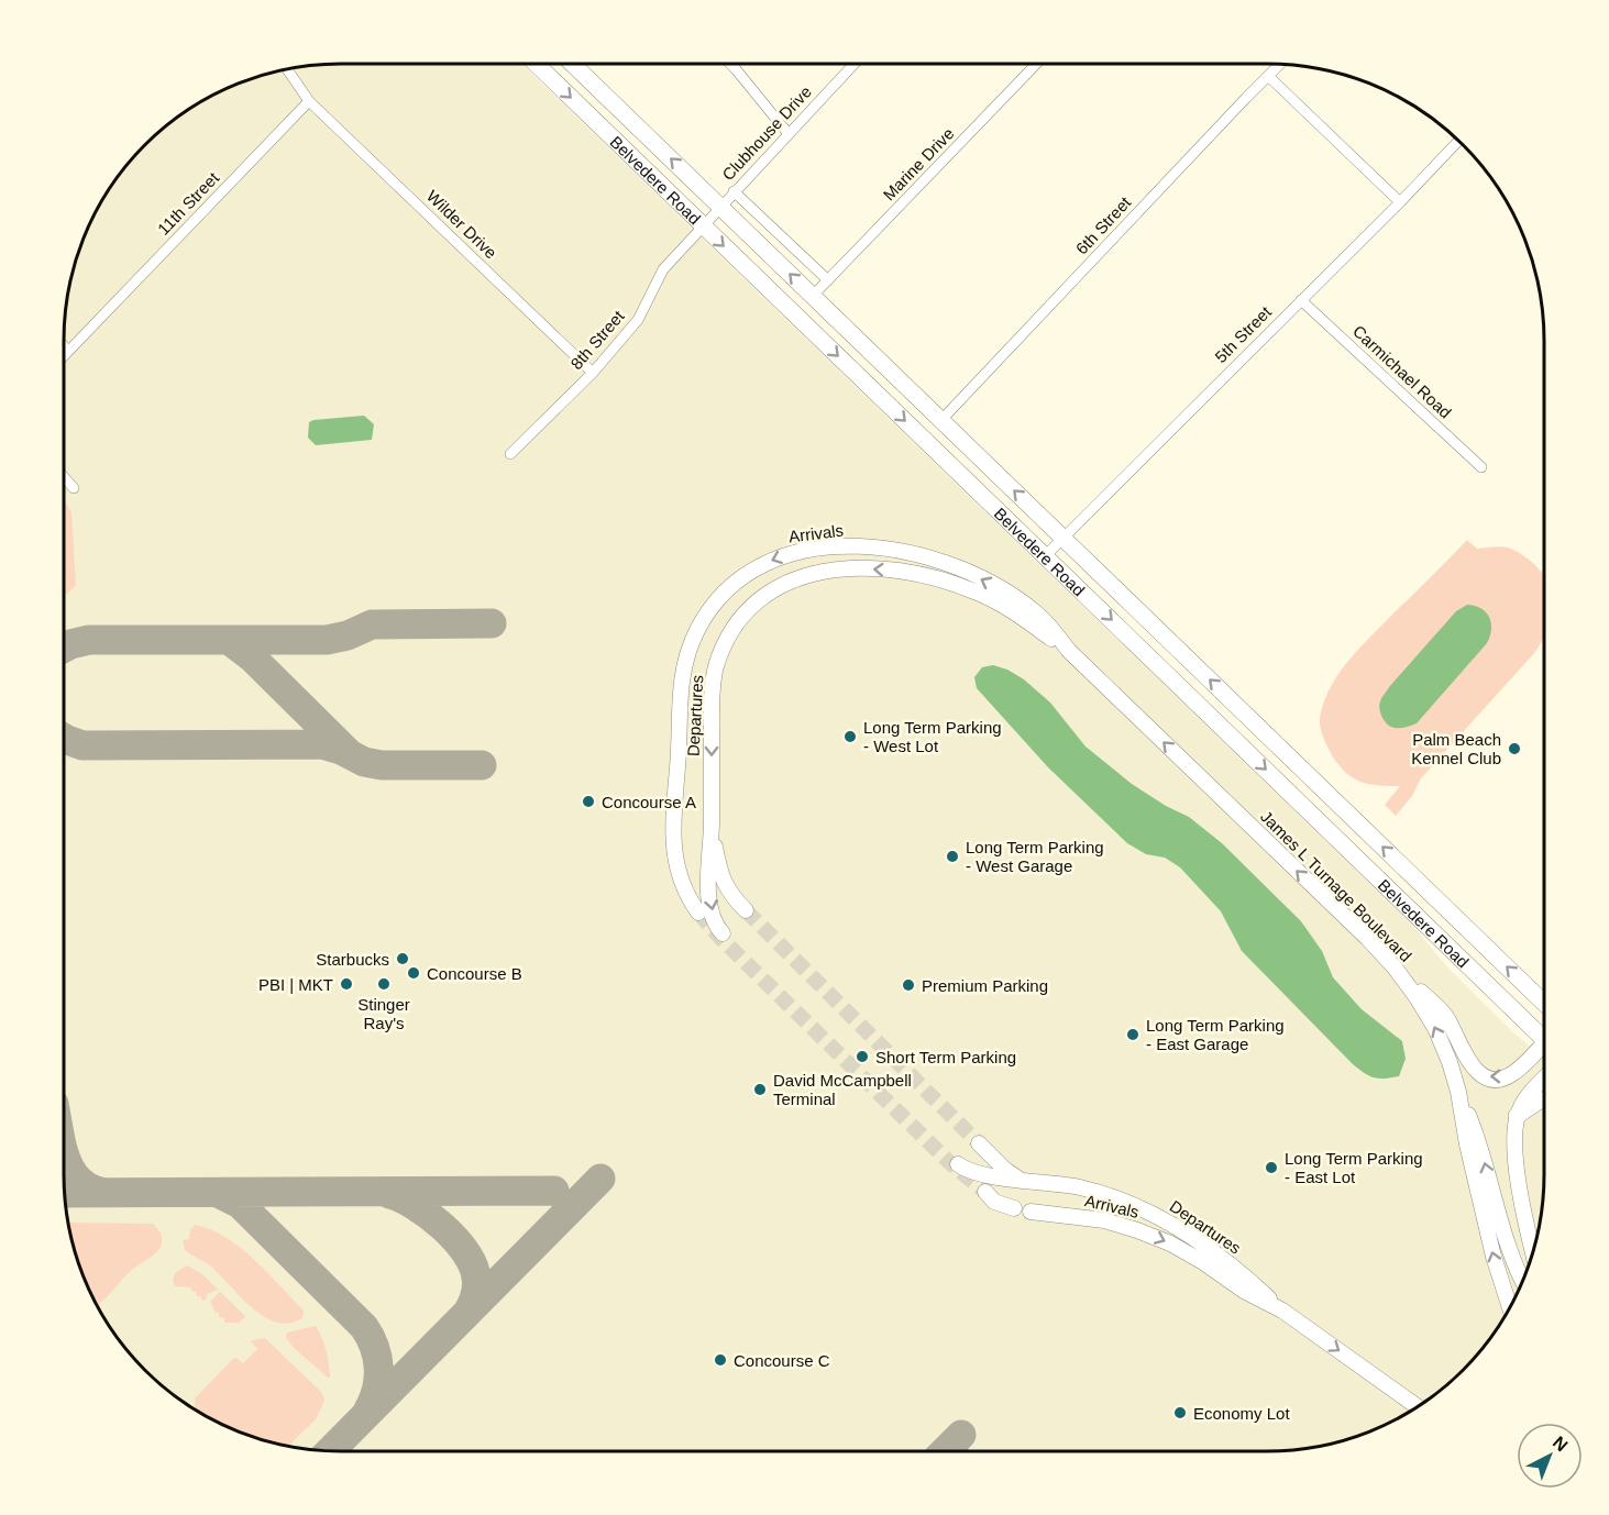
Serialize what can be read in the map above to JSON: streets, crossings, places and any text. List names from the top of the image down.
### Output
{
  "streets": {
    "main road": ["Belvedere Road"],
    "street": [
      "Clubhouse Drive",
      "Marine Drive",
      "11th Street",
      "Wilder Drive",
      "6th Street",
      "5th Street",
      "8th Street",
      "Carmichael Road",
      "Arrivals",
      "Departures",
      "James L Turnage Boulevard"
    ]
  },
  "crossings": [
    ["Clubhouse Drive", "Belvedere Road"],
    ["Clubhouse Drive", "8th Street"],
    ["Marine Drive", "Belvedere Road"],
    ["Belvedere Road", "6th Street"],
    ["Belvedere Road", "5th Street"],
    ["Belvedere Road", "8th Street"],
    ["11th Street", "Wilder Drive"],
    ["Wilder Drive", "8th Street"],
    ["5th Street", "Carmichael Road"],
    ["Arrivals", "Departures"],
    ["Arrivals", "James L Turnage Boulevard"],
    ["Departures", "James L Turnage Boulevard"]
  ],
  "one_way": ["James L Turnage Boulevard"],
  "places": [
    "Long Term Parking - West Lot",
    "Palm Beach Kennel Club",
    "Concourse A",
    "Long Term Parking - West Garage",
    "Starbucks",
    "Concourse B",
    "PBI | MKT",
    "Stinger Ray's",
    "Premium Parking",
    "Long Term Parking - East Garage",
    "Short Term Parking",
    "David McCampbell Terminal",
    "Long Term Parking - East Lot",
    "Concourse C",
    "Economy Lot"
  ],
  "north": "top right"
}
